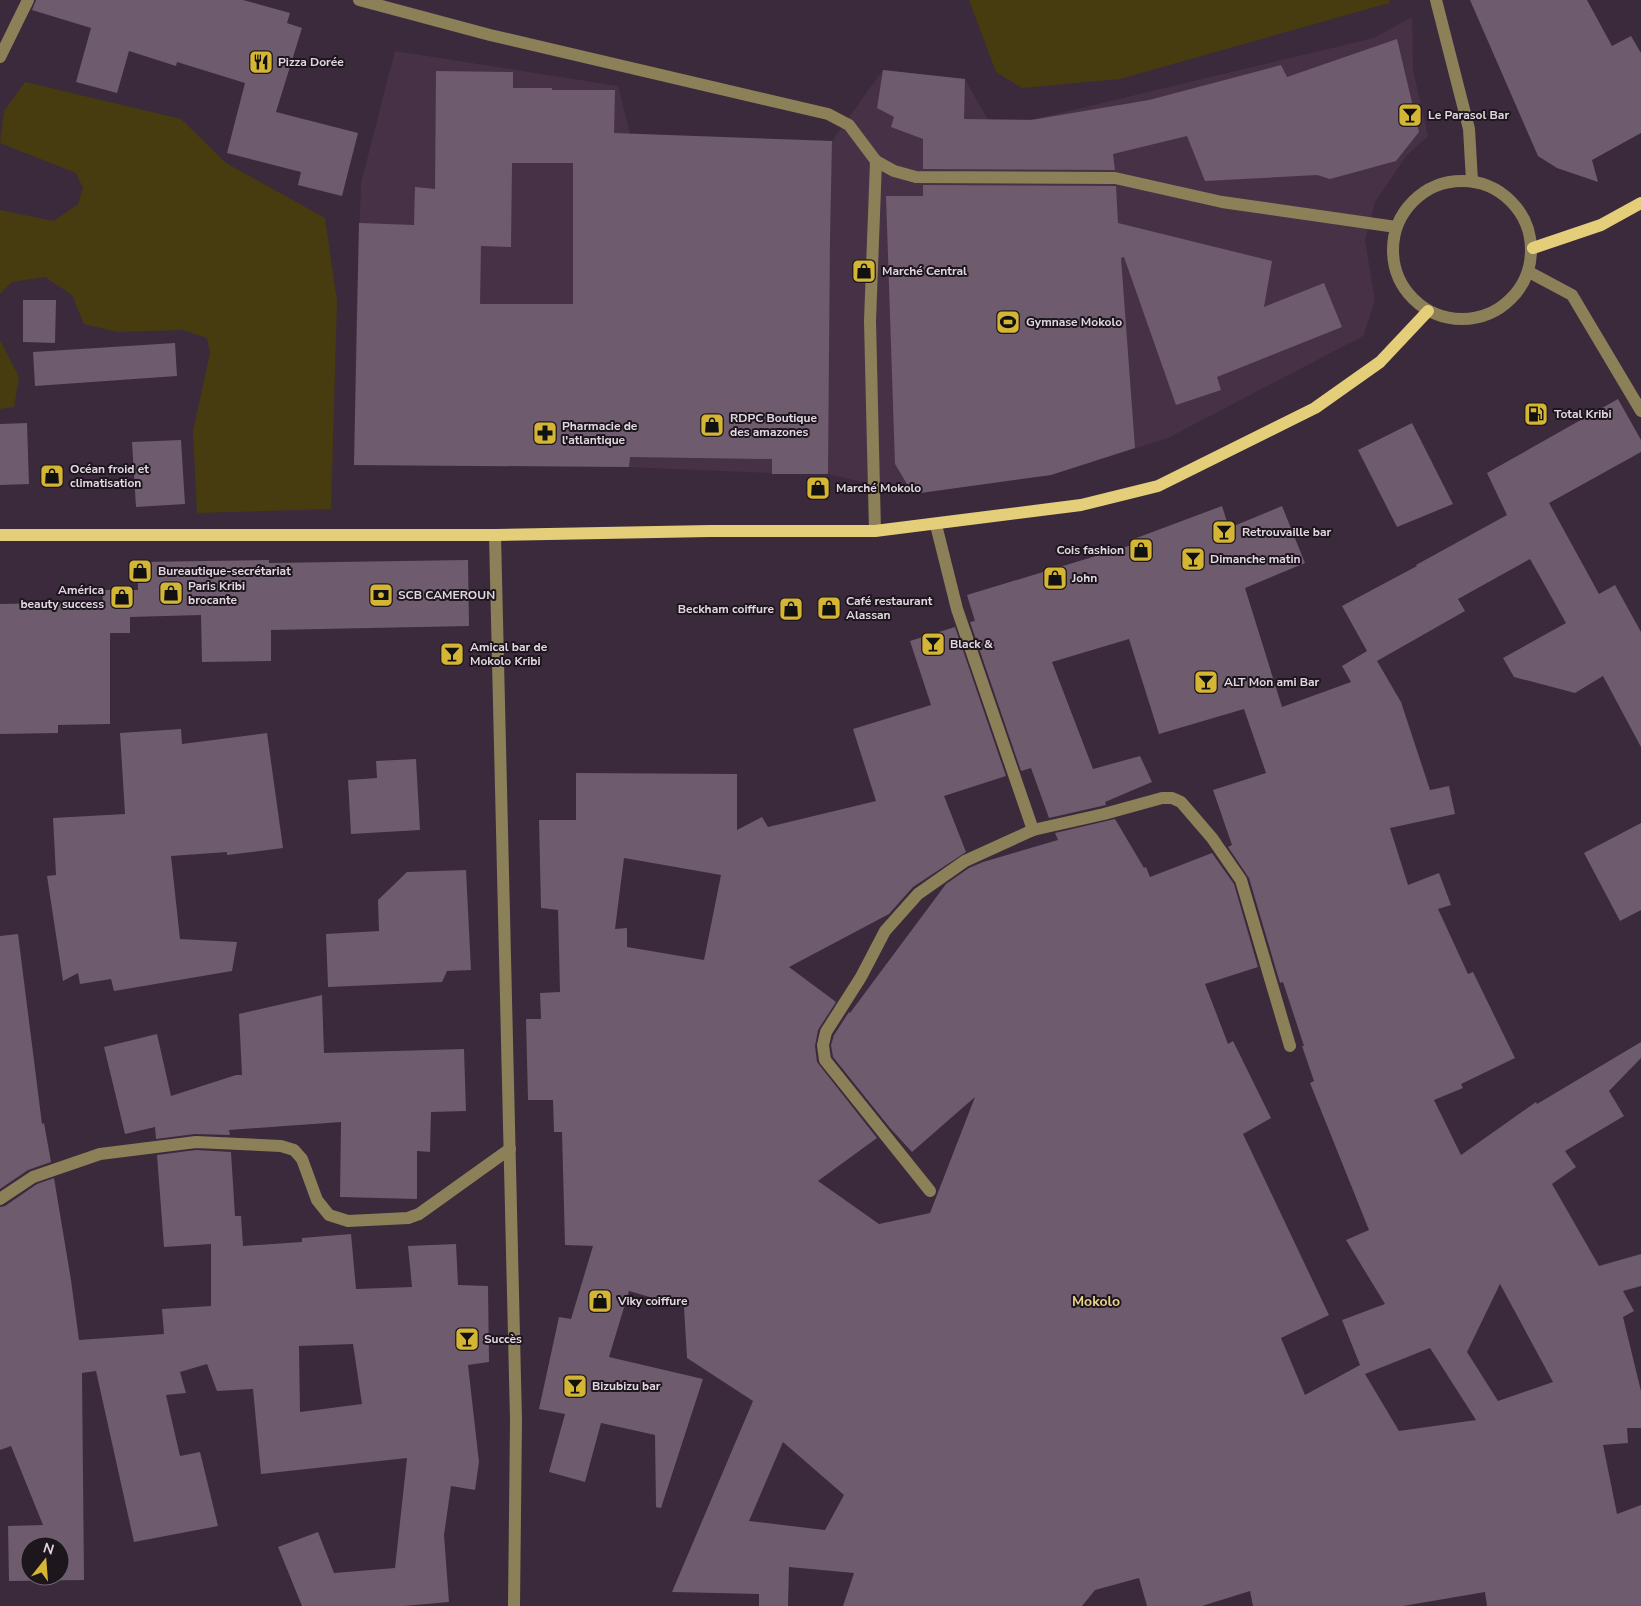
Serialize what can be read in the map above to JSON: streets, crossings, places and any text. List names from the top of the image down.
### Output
{
  "districts": ["Mokolo"],
  "places": {
    "restaurant": ["Pizza Dorée"],
    "bar": [
      "Le Parasol Bar",
      "Retrouvaille bar",
      "Dimanche matin",
      "Black &",
      "Amical bar de Mokolo Kribi",
      "ALT Mon ami Bar",
      "Succès",
      "Bizubizu bar"
    ],
    "shop": [
      "Marché Central",
      "RDPC Boutique des amazones",
      "Océan froid et climatisation",
      "Marché Mokolo",
      "Cois fashion",
      "Bureautique-secrétariat",
      "John",
      "Paris Kribi brocante",
      "América beauty success",
      "Café restaurant Alassan",
      "Beckham coiffure",
      "Viky coiffure"
    ],
    "sports": ["Gymnase Mokolo"],
    "fuel station": ["Total Kribi"],
    "pharmacy": ["Pharmacie de l'atlantique"],
    "bank": ["SCB CAMEROUN"]
  },
  "north": "top"
}
